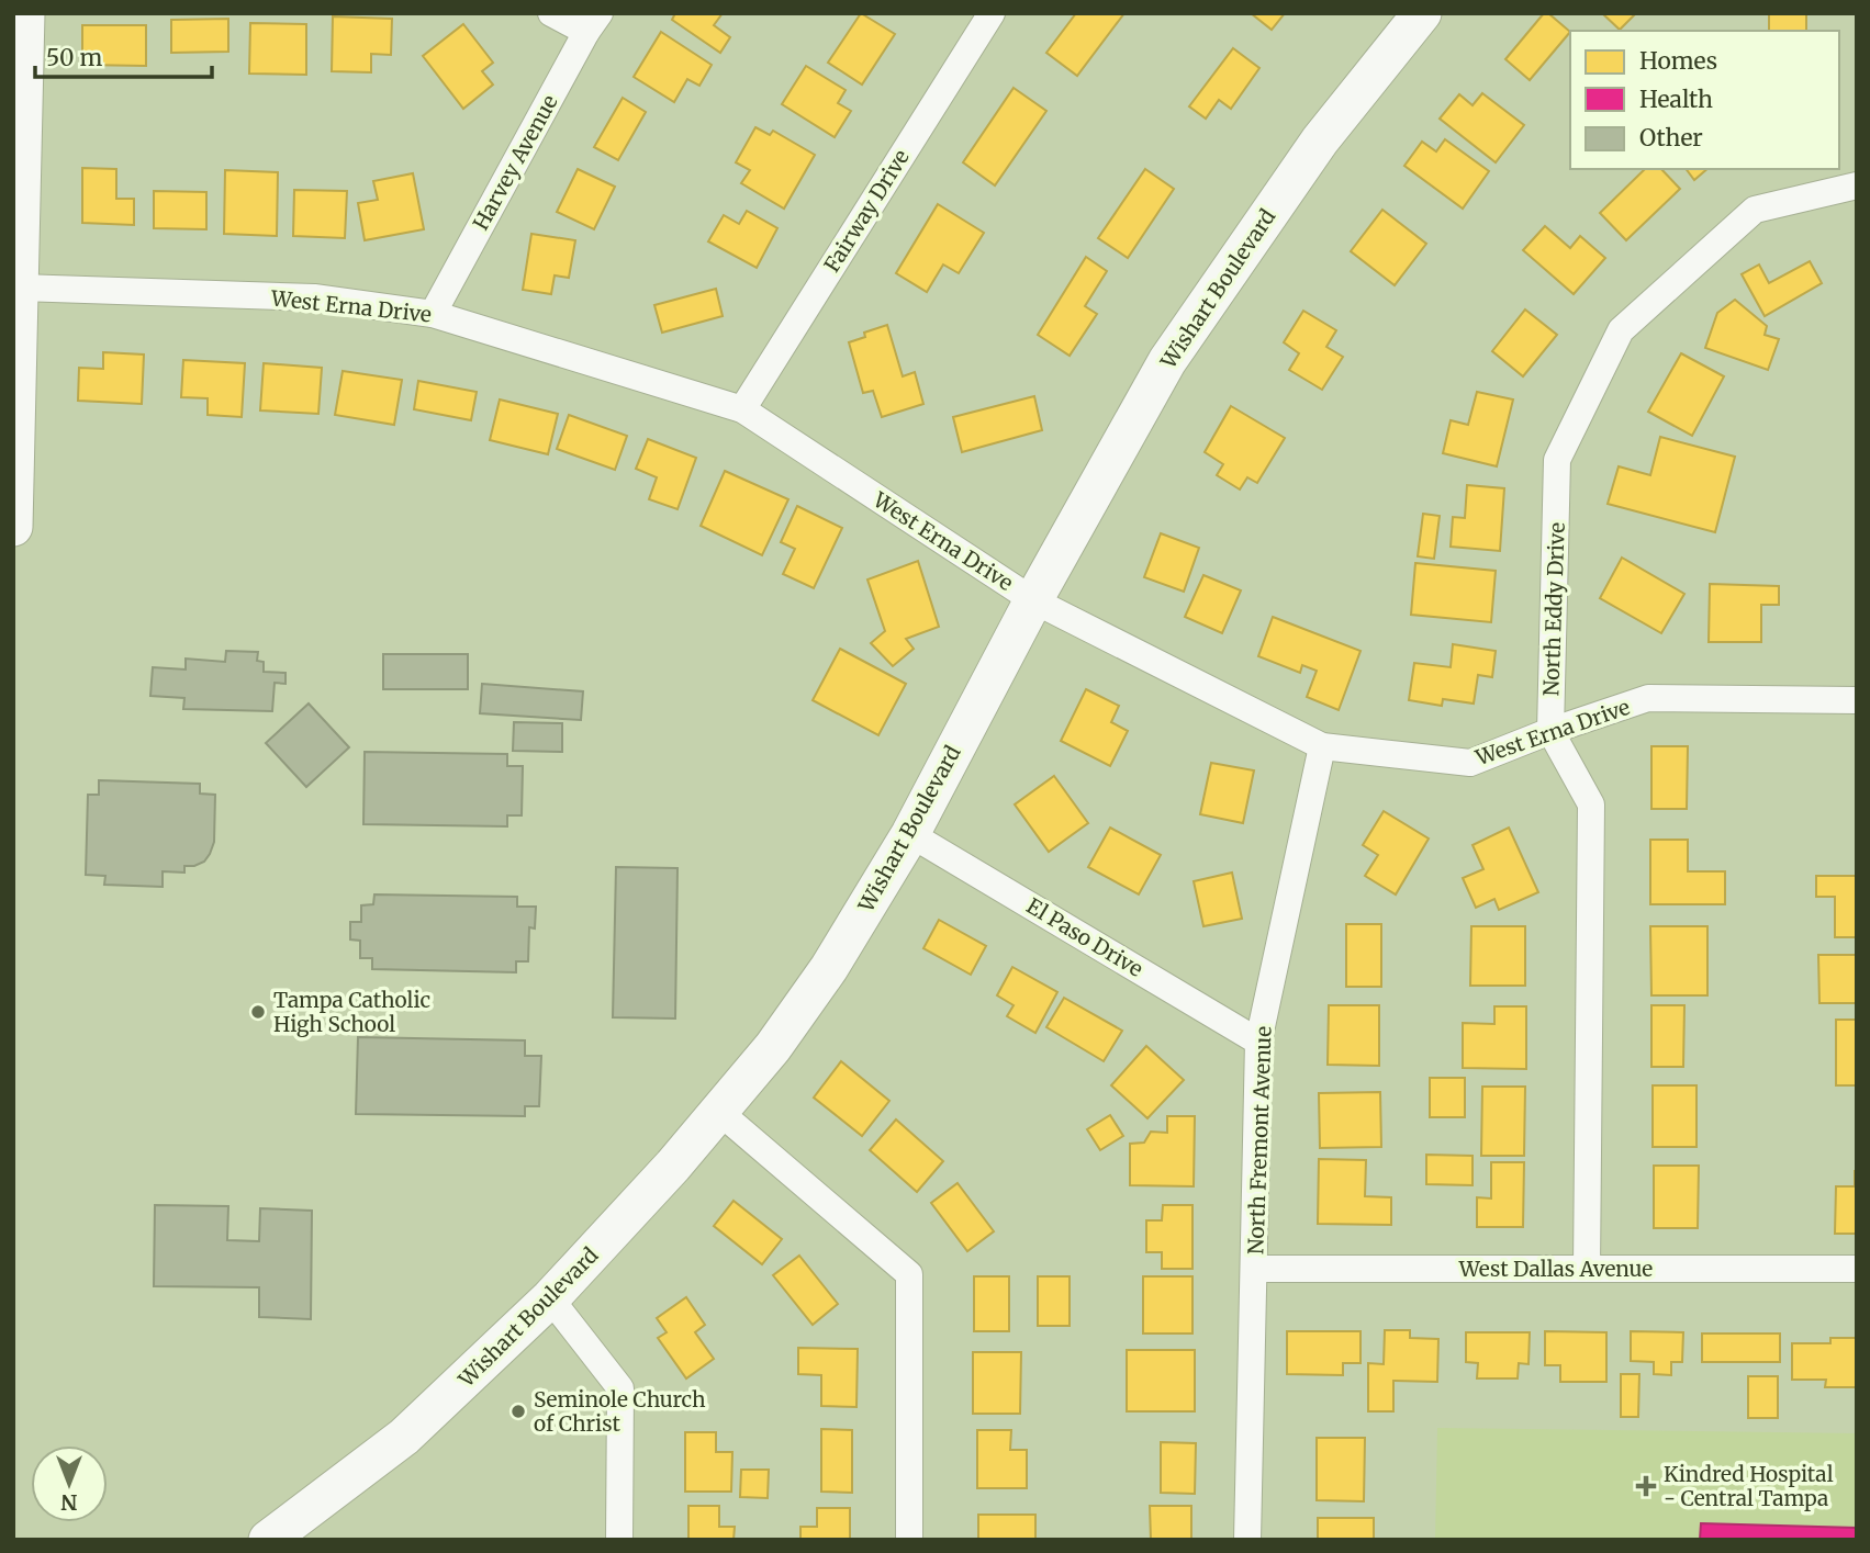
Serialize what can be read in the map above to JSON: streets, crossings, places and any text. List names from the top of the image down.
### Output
{
  "streets": {
    "street": [
      "Harvey Avenue",
      "Fairway Drive",
      "Wishart Boulevard",
      "West Erna Drive",
      "North Eddy Drive",
      "El Paso Drive",
      "North Fremont Avenue",
      "West Dallas Avenue"
    ]
  },
  "crossings": [
    ["Harvey Avenue", "West Erna Drive"],
    ["Fairway Drive", "West Erna Drive"],
    ["Wishart Boulevard", "West Erna Drive"],
    ["Wishart Boulevard", "El Paso Drive"],
    ["West Erna Drive", "North Eddy Drive"],
    ["West Erna Drive", "North Fremont Avenue"],
    ["El Paso Drive", "North Fremont Avenue"],
    ["North Fremont Avenue", "West Dallas Avenue"]
  ],
  "places": {
    "other": ["Tampa Catholic High School", "Seminole Church of Christ"],
    "health": ["Kindred Hospital - Central Tampa"]
  },
  "legend": ["Homes", "Health", "Other"],
  "scale_bar": "50 m",
  "north": "bottom"
}
